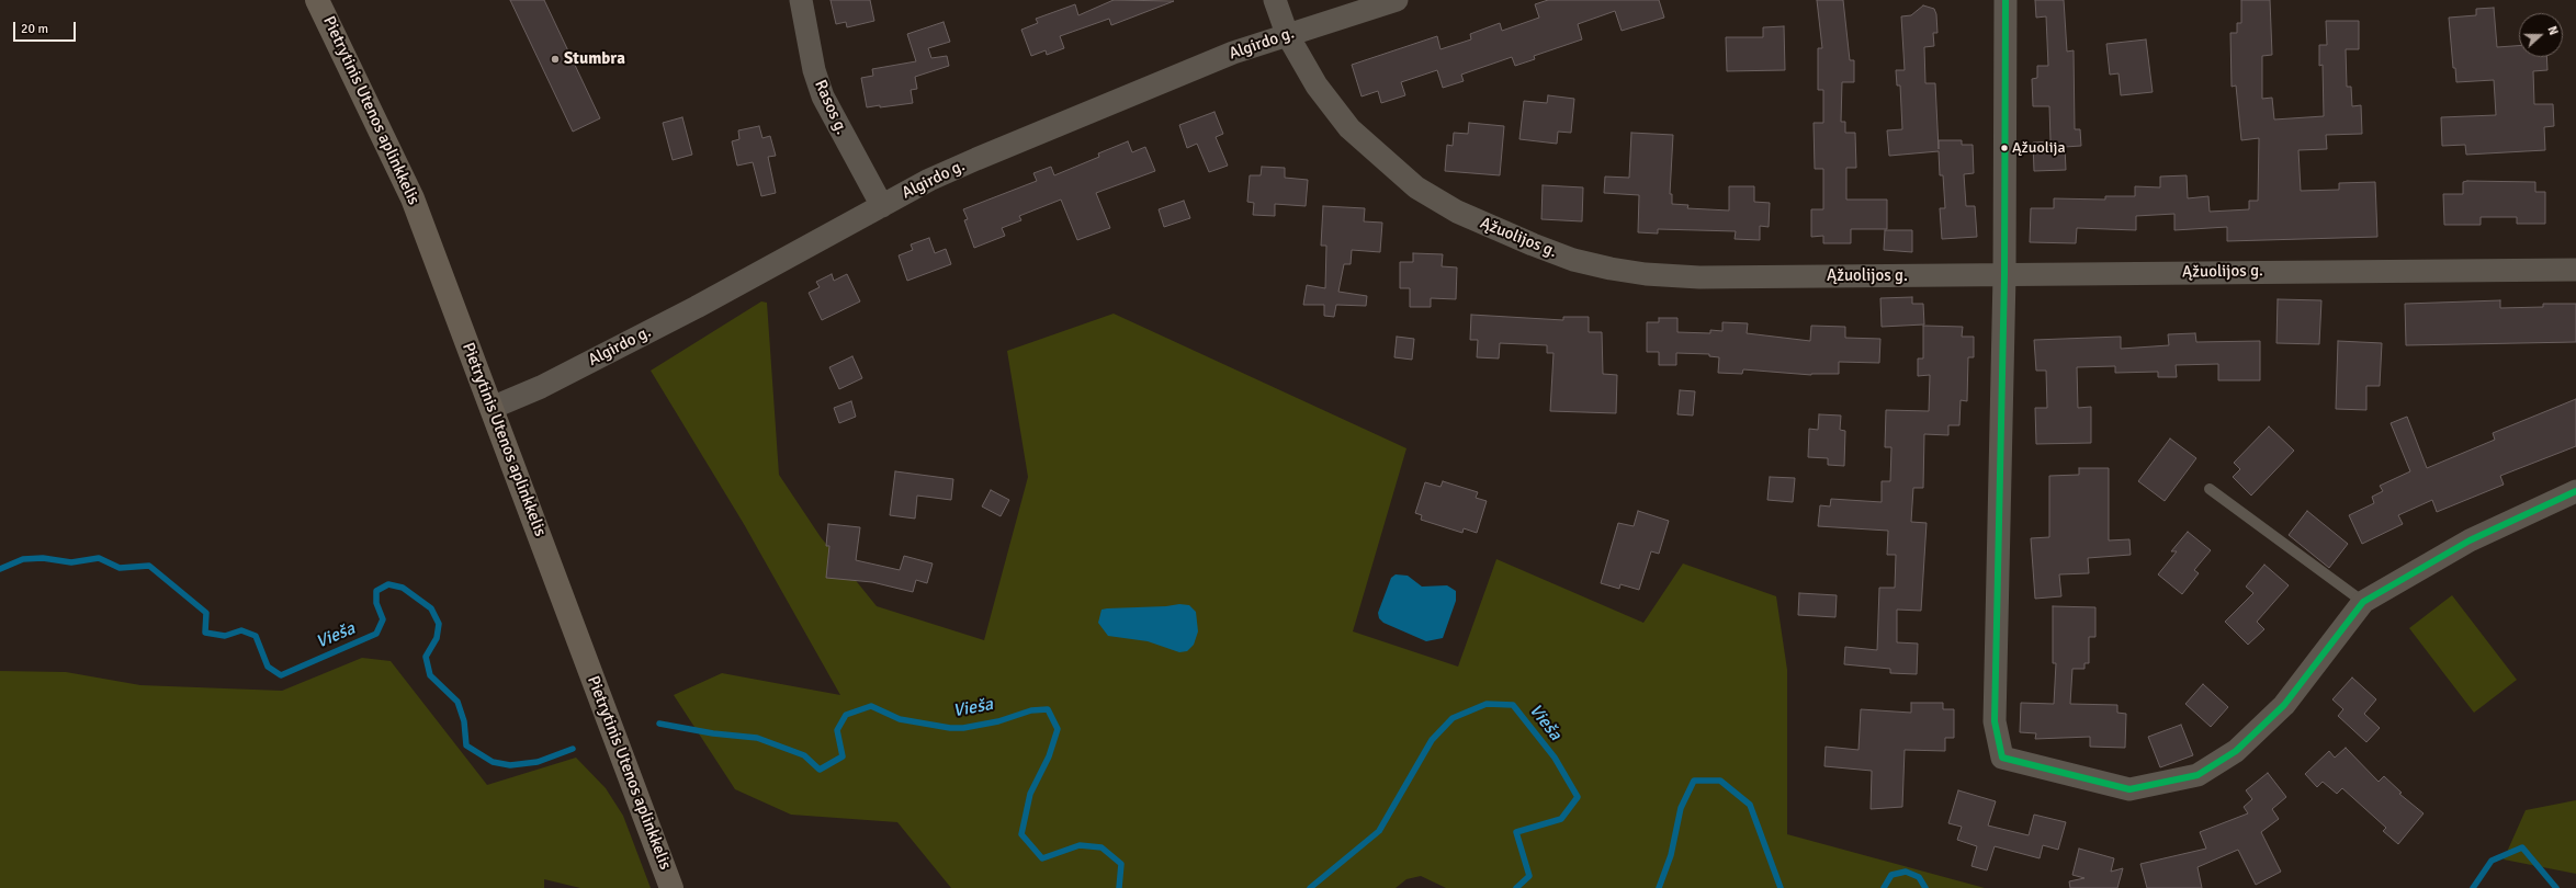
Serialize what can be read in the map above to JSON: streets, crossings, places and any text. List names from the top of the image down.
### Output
{
  "streets": {
    "highway": ["Pietrytinis Utenos aplinkkelis"],
    "street": ["Algirdo g.", "Rasos g.", "Ąžuolijos g."]
  },
  "crossings": [
    ["Algirdo g.", "Rasos g."],
    ["Algirdo g.", "Pietrytinis Utenos aplinkkelis"],
    ["Algirdo g.", "Ąžuolijos g."]
  ],
  "water": ["Vieša"],
  "places": ["Stumbra", "Ąžuolija"],
  "scale_bar": "20 m",
  "north": "right"
}
